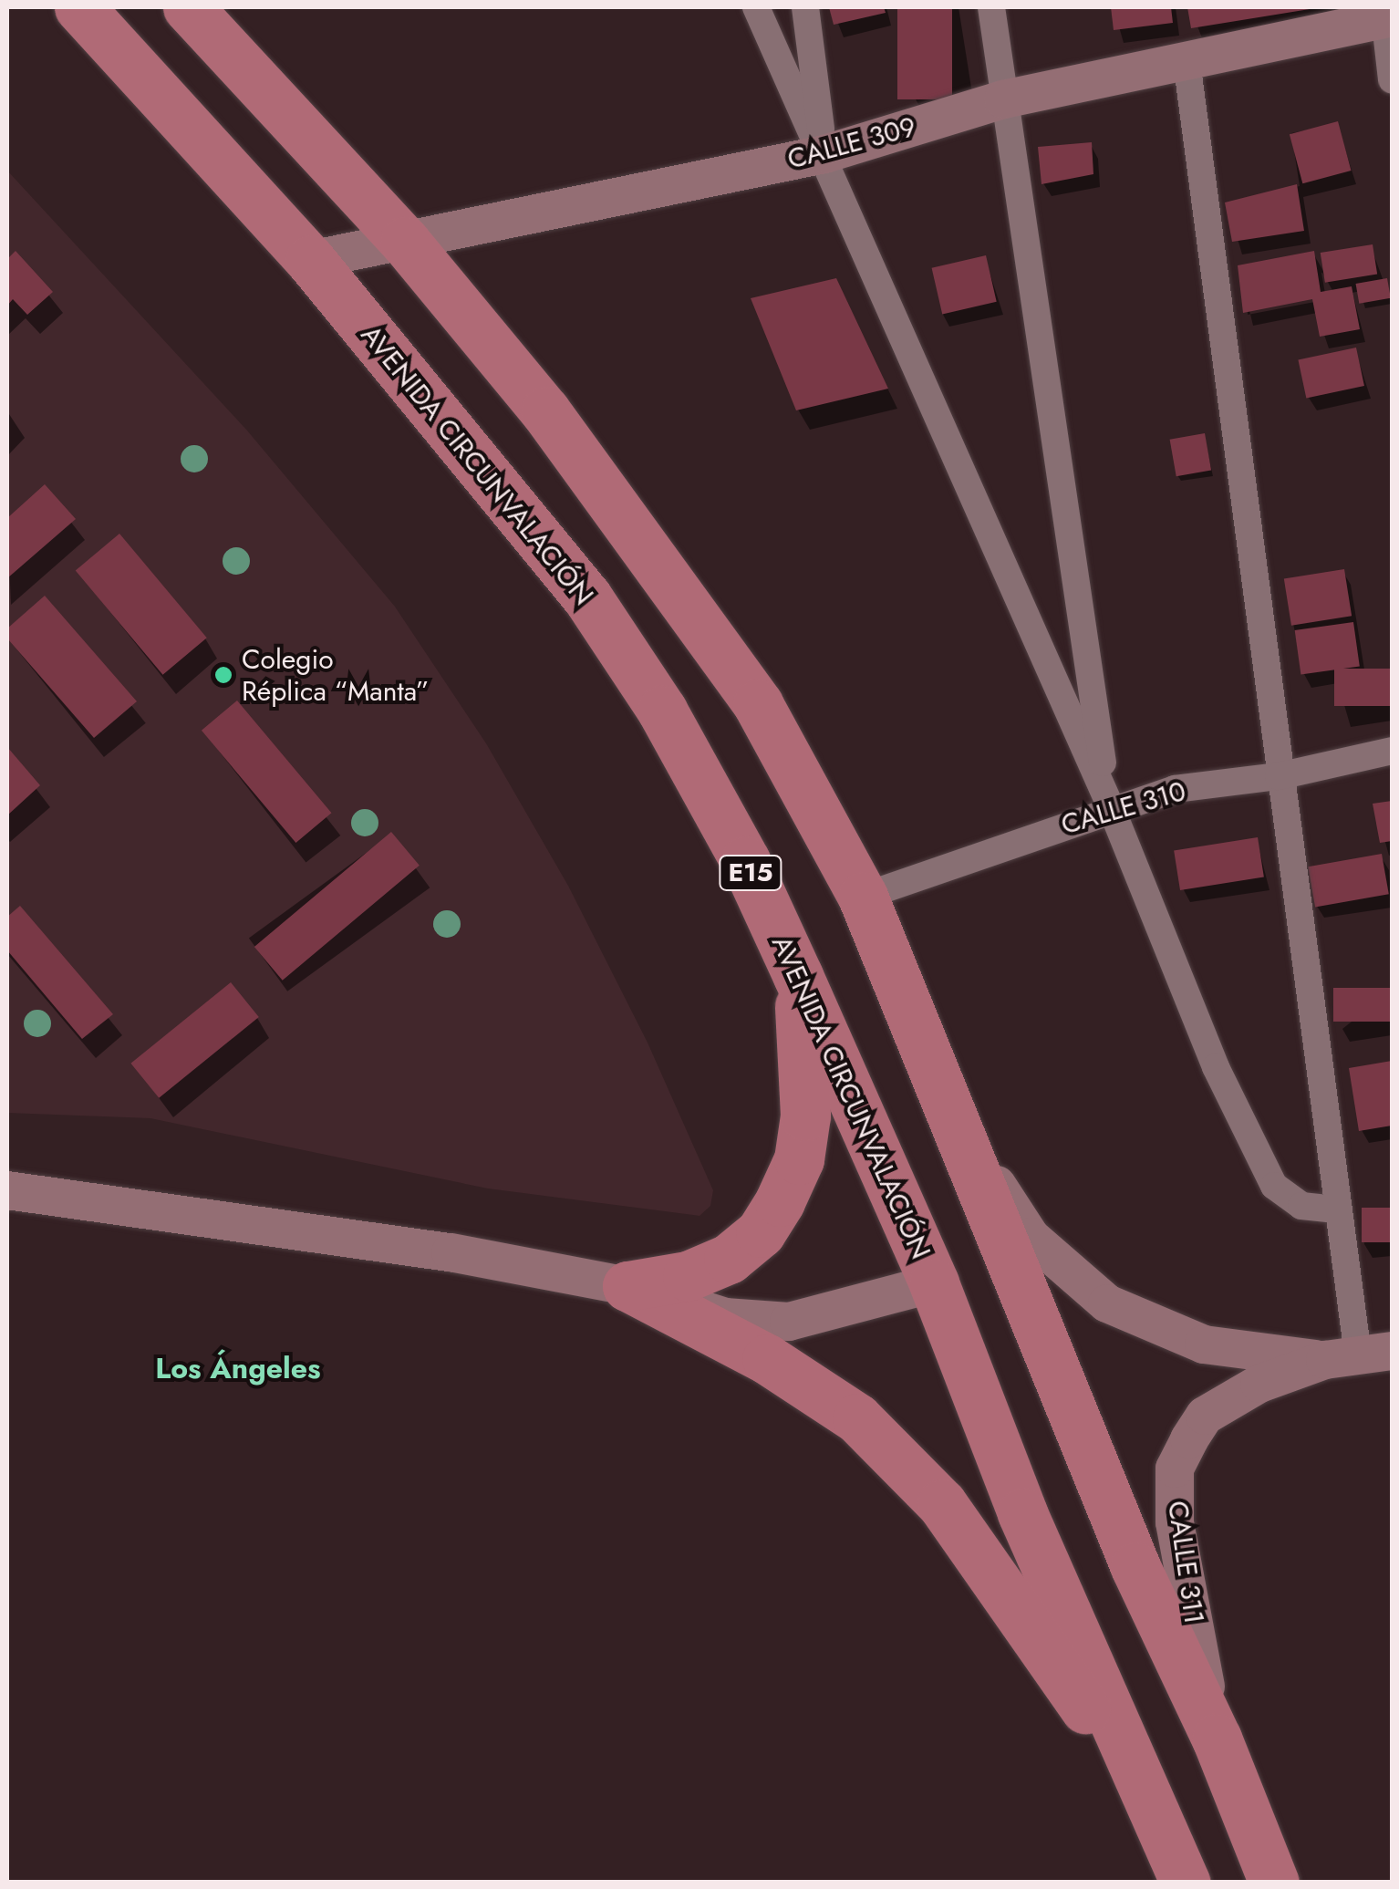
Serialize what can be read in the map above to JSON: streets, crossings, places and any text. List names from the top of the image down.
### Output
{
  "streets": {
    "highway": ["AVENIDA CIRCUNVALACIÓN", "E15"],
    "street": ["CALLE 309", "CALLE 310", "CALLE 311"]
  },
  "crossings": [
    ["CALLE 309", "AVENIDA CIRCUNVALACIÓN"]
  ],
  "districts": ["Los Ángeles"],
  "places": ["Colegio Réplica “Manta”"]
}
